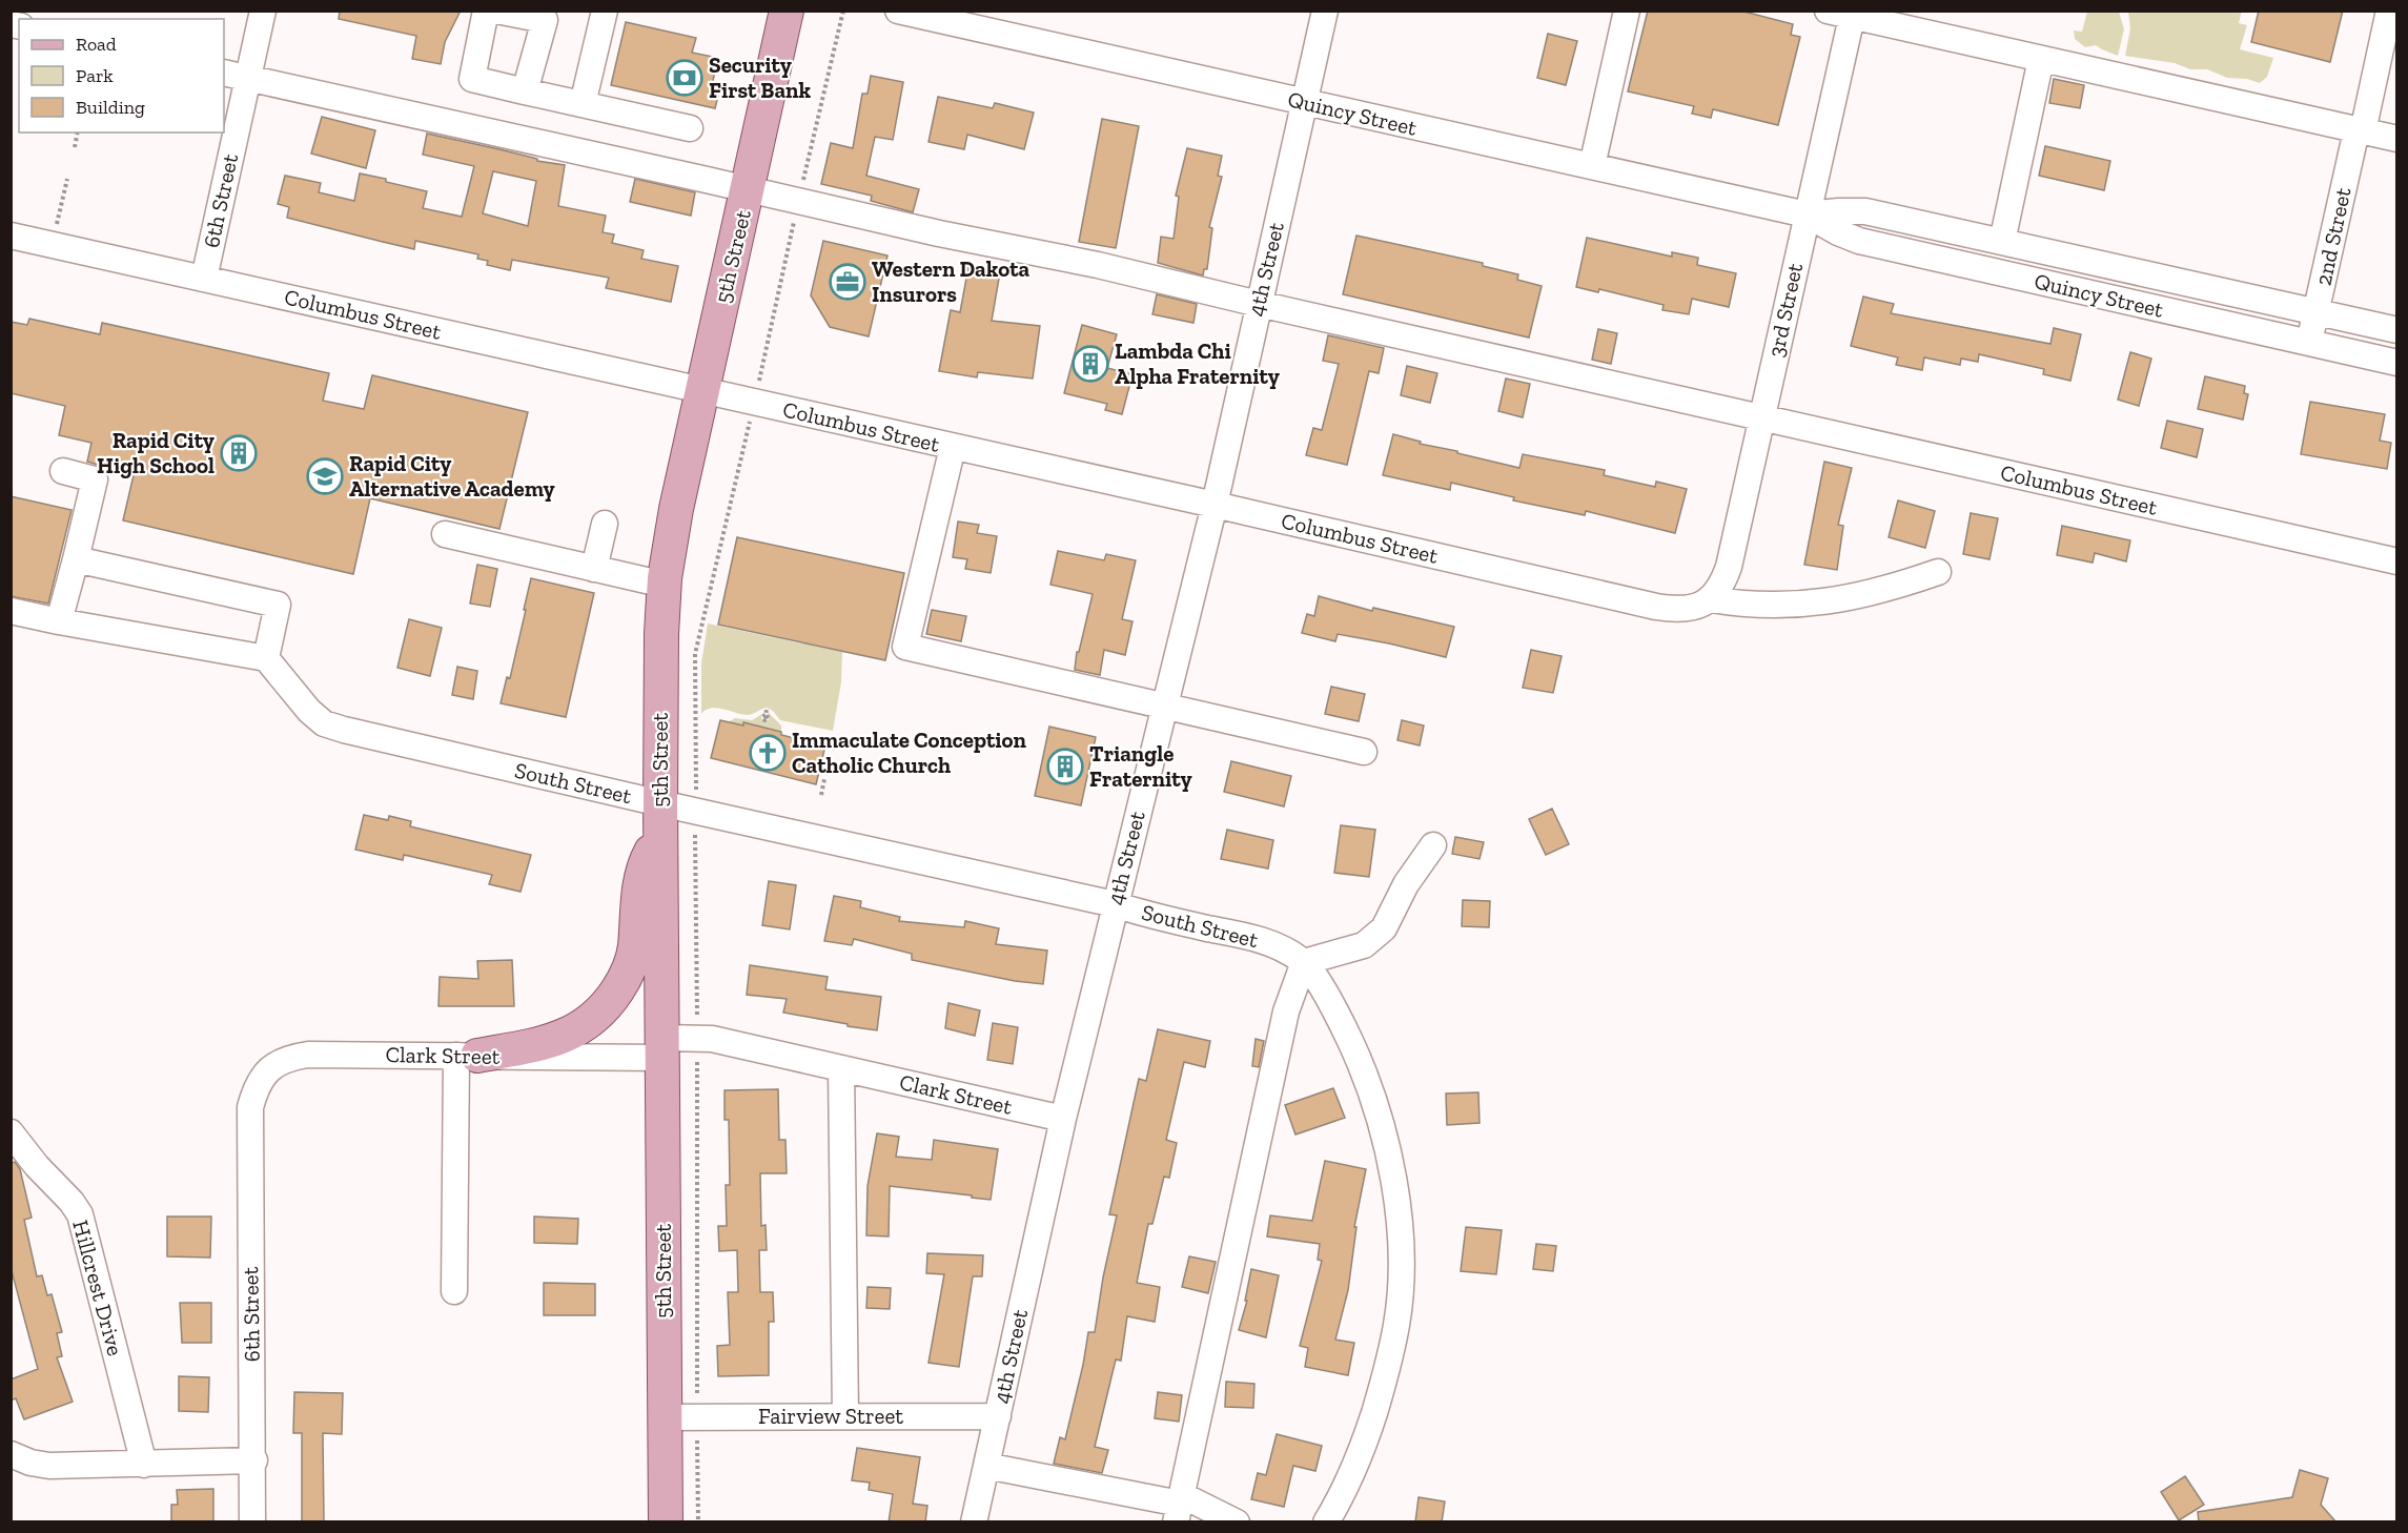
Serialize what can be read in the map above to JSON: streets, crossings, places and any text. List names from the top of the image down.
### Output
{
  "streets": {
    "main road": ["5th Street"],
    "street": [
      "Quincy Street",
      "6th Street",
      "2nd Street",
      "4th Street",
      "3rd Street",
      "Columbus Street",
      "South Street",
      "Clark Street",
      "Hillcrest Drive",
      "Fairview Street"
    ]
  },
  "crossings": [
    ["Quincy Street", "2nd Street"],
    ["Quincy Street", "4th Street"],
    ["Quincy Street", "3rd Street"],
    ["6th Street", "Columbus Street"],
    ["6th Street", "Clark Street"],
    ["5th Street", "Columbus Street"],
    ["5th Street", "South Street"],
    ["5th Street", "Clark Street"],
    ["5th Street", "Fairview Street"],
    ["4th Street", "Columbus Street"],
    ["4th Street", "South Street"],
    ["4th Street", "Clark Street"],
    ["4th Street", "Fairview Street"],
    ["3rd Street", "Columbus Street"]
  ],
  "places": {
    "bank": ["Security First Bank"],
    "office": ["Western Dakota Insurors"],
    "building": ["Lambda Chi Alpha Fraternity", "Rapid City High School", "Triangle Fraternity"],
    "school or university": ["Rapid City Alternative Academy"],
    "church": ["Immaculate Conception Catholic Church"]
  },
  "legend": ["Road", "Park", "Building"]
}
